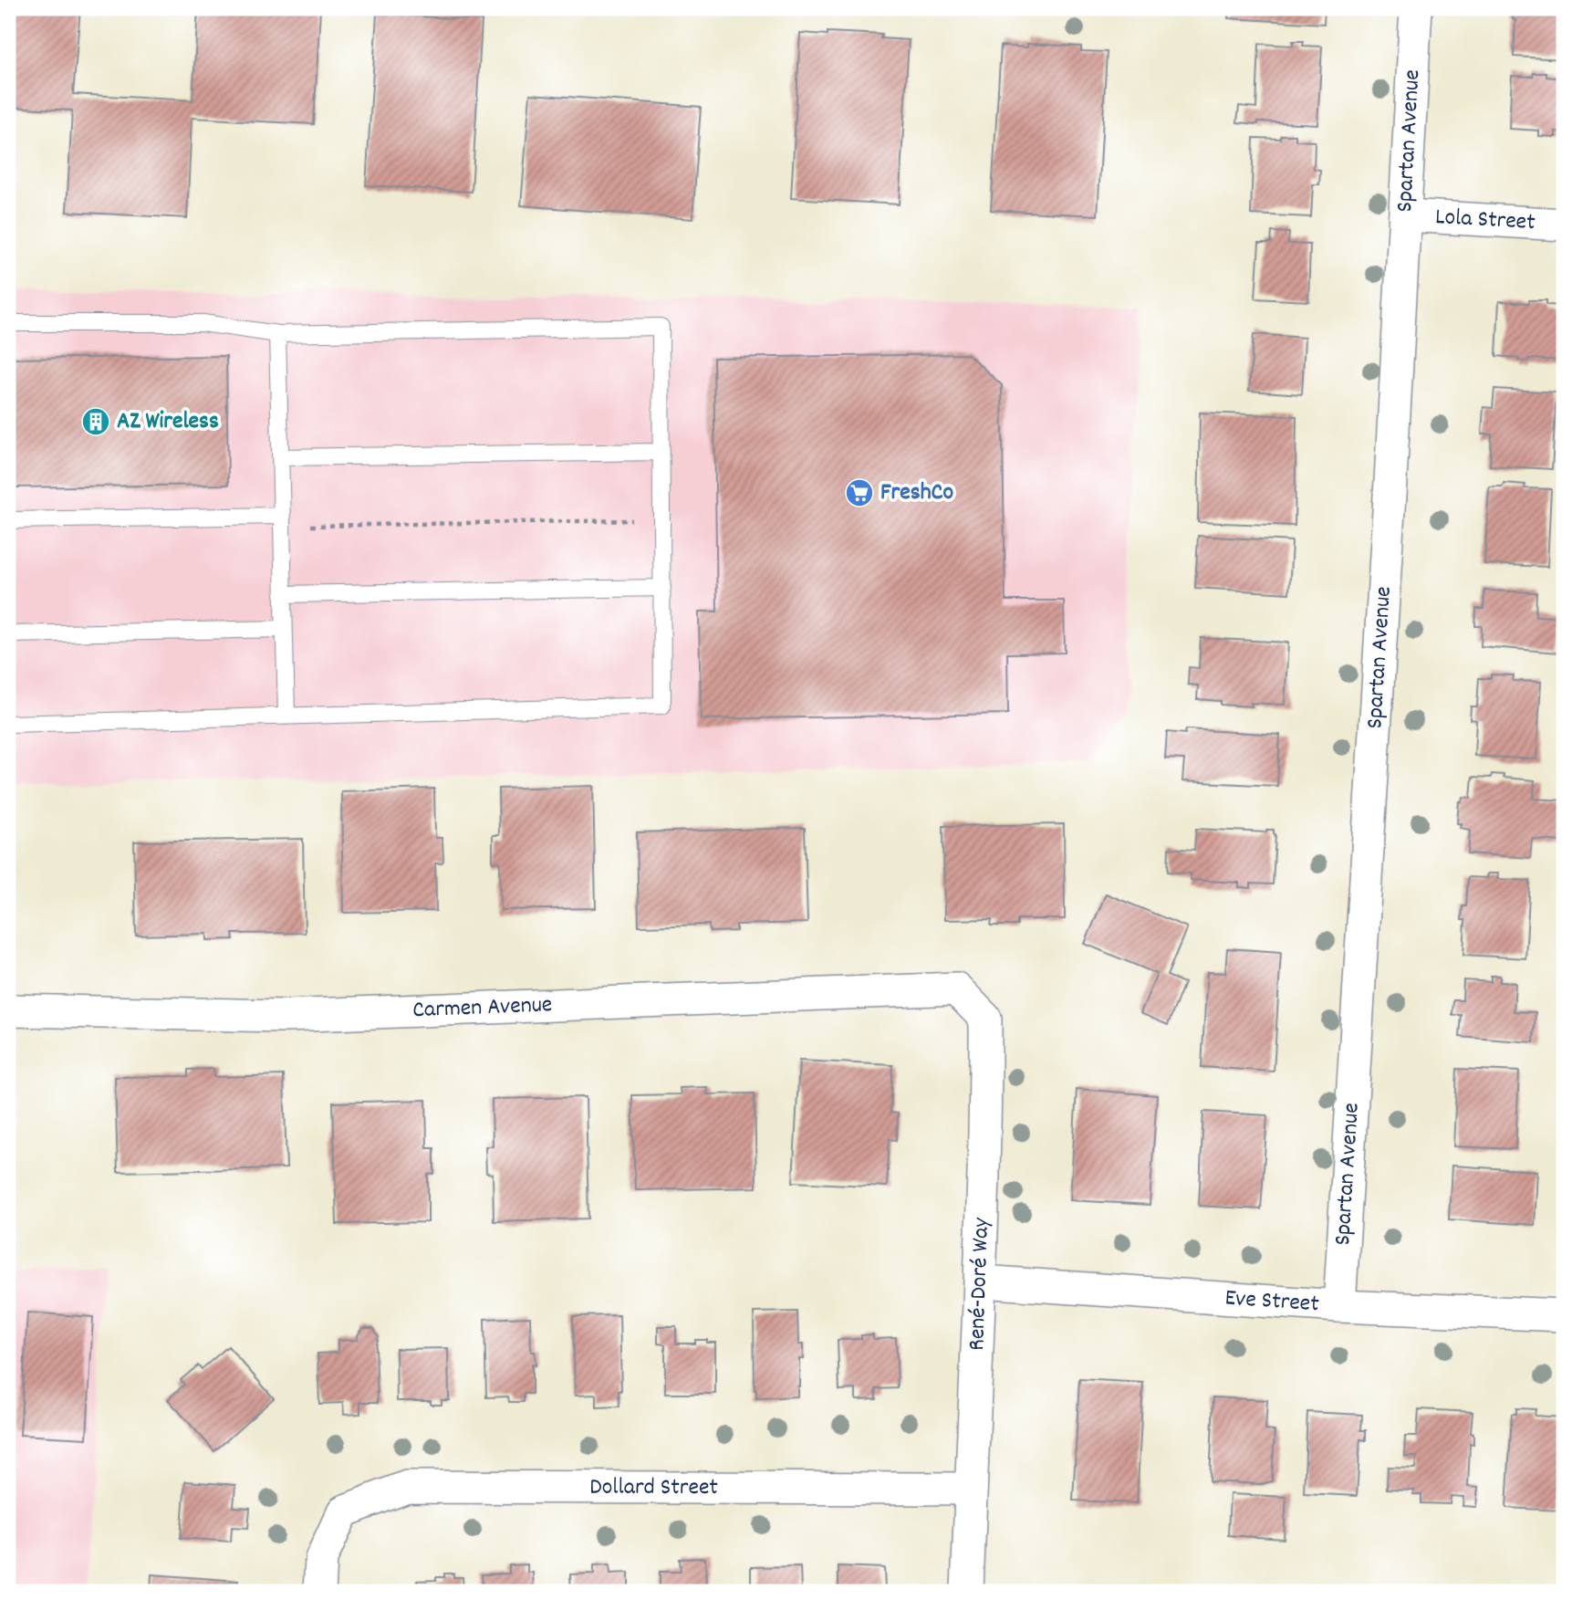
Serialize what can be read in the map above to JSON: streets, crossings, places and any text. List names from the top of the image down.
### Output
{
  "streets": {
    "street": [
      "Spartan Avenue",
      "Lola Street",
      "Carmen Avenue",
      "René-Doré Way",
      "Eve Street",
      "Dollard Street"
    ]
  },
  "crossings": [
    ["Spartan Avenue", "Lola Street"],
    ["Spartan Avenue", "Eve Street"],
    ["Carmen Avenue", "René-Doré Way"],
    ["René-Doré Way", "Eve Street"],
    ["René-Doré Way", "Dollard Street"]
  ],
  "places": {
    "building": ["AZ Wireless"],
    "supermarket": ["FreshCo"]
  }
}
